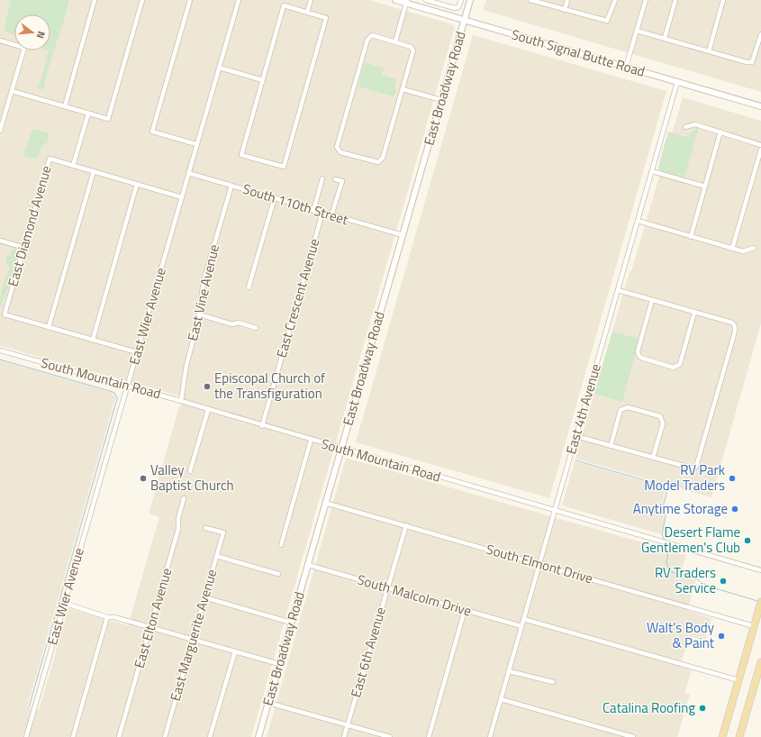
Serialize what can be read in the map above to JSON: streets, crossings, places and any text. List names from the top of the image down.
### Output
{
  "streets": {
    "main road": ["South Signal Butte Road", "East Broadway Road"],
    "street": [
      "South 110th Street",
      "East Diamond Avenue",
      "East Vine Avenue",
      "East Crescent Avenue",
      "East Wier Avenue",
      "South Mountain Road",
      "East 4th Avenue",
      "South Elmont Drive",
      "South Malcolm Drive",
      "East Elton Avenue",
      "East Marguerite Avenue",
      "East 6th Avenue"
    ]
  },
  "crossings": [
    ["South Signal Butte Road", "East Broadway Road"],
    ["South Signal Butte Road", "East 4th Avenue"],
    ["East Broadway Road", "South 110th Street"],
    ["East Broadway Road", "South Mountain Road"],
    ["East Broadway Road", "South Elmont Drive"],
    ["East Broadway Road", "South Malcolm Drive"],
    ["South 110th Street", "East Vine Avenue"],
    ["South 110th Street", "East Crescent Avenue"],
    ["South 110th Street", "East Wier Avenue"],
    ["East Vine Avenue", "South Mountain Road"],
    ["East Crescent Avenue", "South Mountain Road"],
    ["East Wier Avenue", "South Mountain Road"],
    ["South Mountain Road", "East 4th Avenue"],
    ["East 4th Avenue", "South Elmont Drive"],
    ["East 4th Avenue", "South Malcolm Drive"],
    ["South Elmont Drive", "East 6th Avenue"],
    ["South Malcolm Drive", "East 6th Avenue"]
  ],
  "places": [
    "Episcopal Church of the Transfiguration",
    "Valley Baptist Church",
    "RV Park Model Traders",
    "Anytime Storage",
    "Desert Flame Gentlemen's Club",
    "RV Traders Service",
    "Walt's Body & Paint",
    "Catalina Roofing"
  ],
  "north": "right"
}
